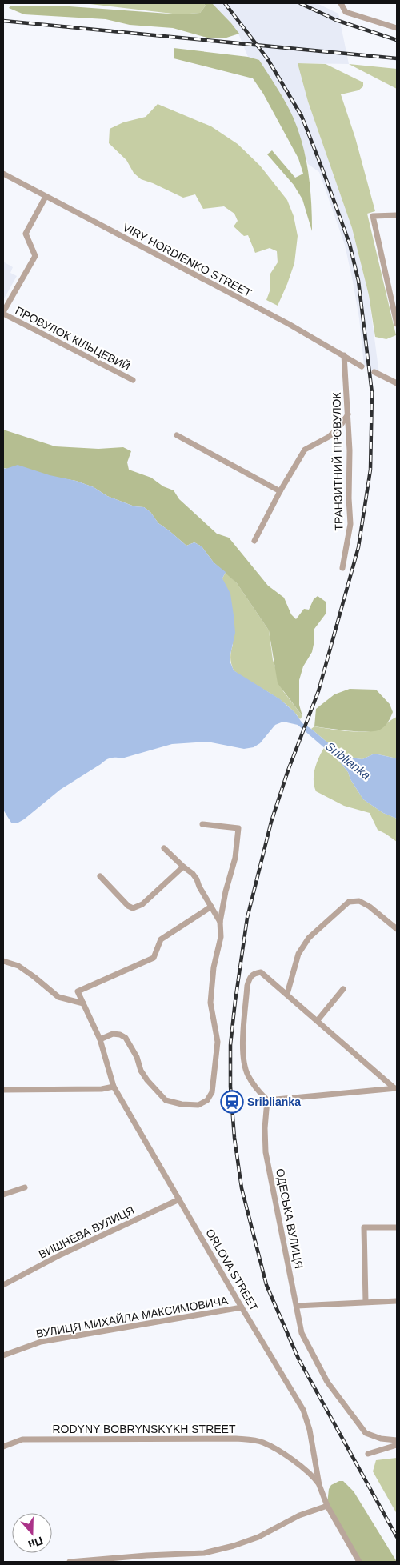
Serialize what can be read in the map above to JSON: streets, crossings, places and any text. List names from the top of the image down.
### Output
{
  "streets": {
    "street": [
      "VIRY HORDIENKO STREET",
      "ПРОВУЛОК КІЛЬЦЕВИЙ",
      "ТРАНЗИТНИЙ ПРОВУЛОК",
      "ОДЕСЬКА ВУЛИЦЯ",
      "ВИШНЕВА ВУЛИЦЯ",
      "ORLOVA STREET",
      "ВУЛИЦЯ МИХАЙЛА МАКСИМОВИЧА",
      "RODYNY BOBRYNSKYKH STREET"
    ]
  },
  "crossings": [
    ["VIRY HORDIENKO STREET", "ТРАНЗИТНИЙ ПРОВУЛОК"],
    ["ВИШНЕВА ВУЛИЦЯ", "ORLOVA STREET"],
    ["ORLOVA STREET", "ВУЛИЦЯ МИХАЙЛА МАКСИМОВИЧА"],
    ["ORLOVA STREET", "RODYNY BOBRYNSKYKH STREET"]
  ],
  "water": ["Sriblianka"],
  "places": {
    "station": ["Sriblianka"]
  },
  "north": "bottom"
}
